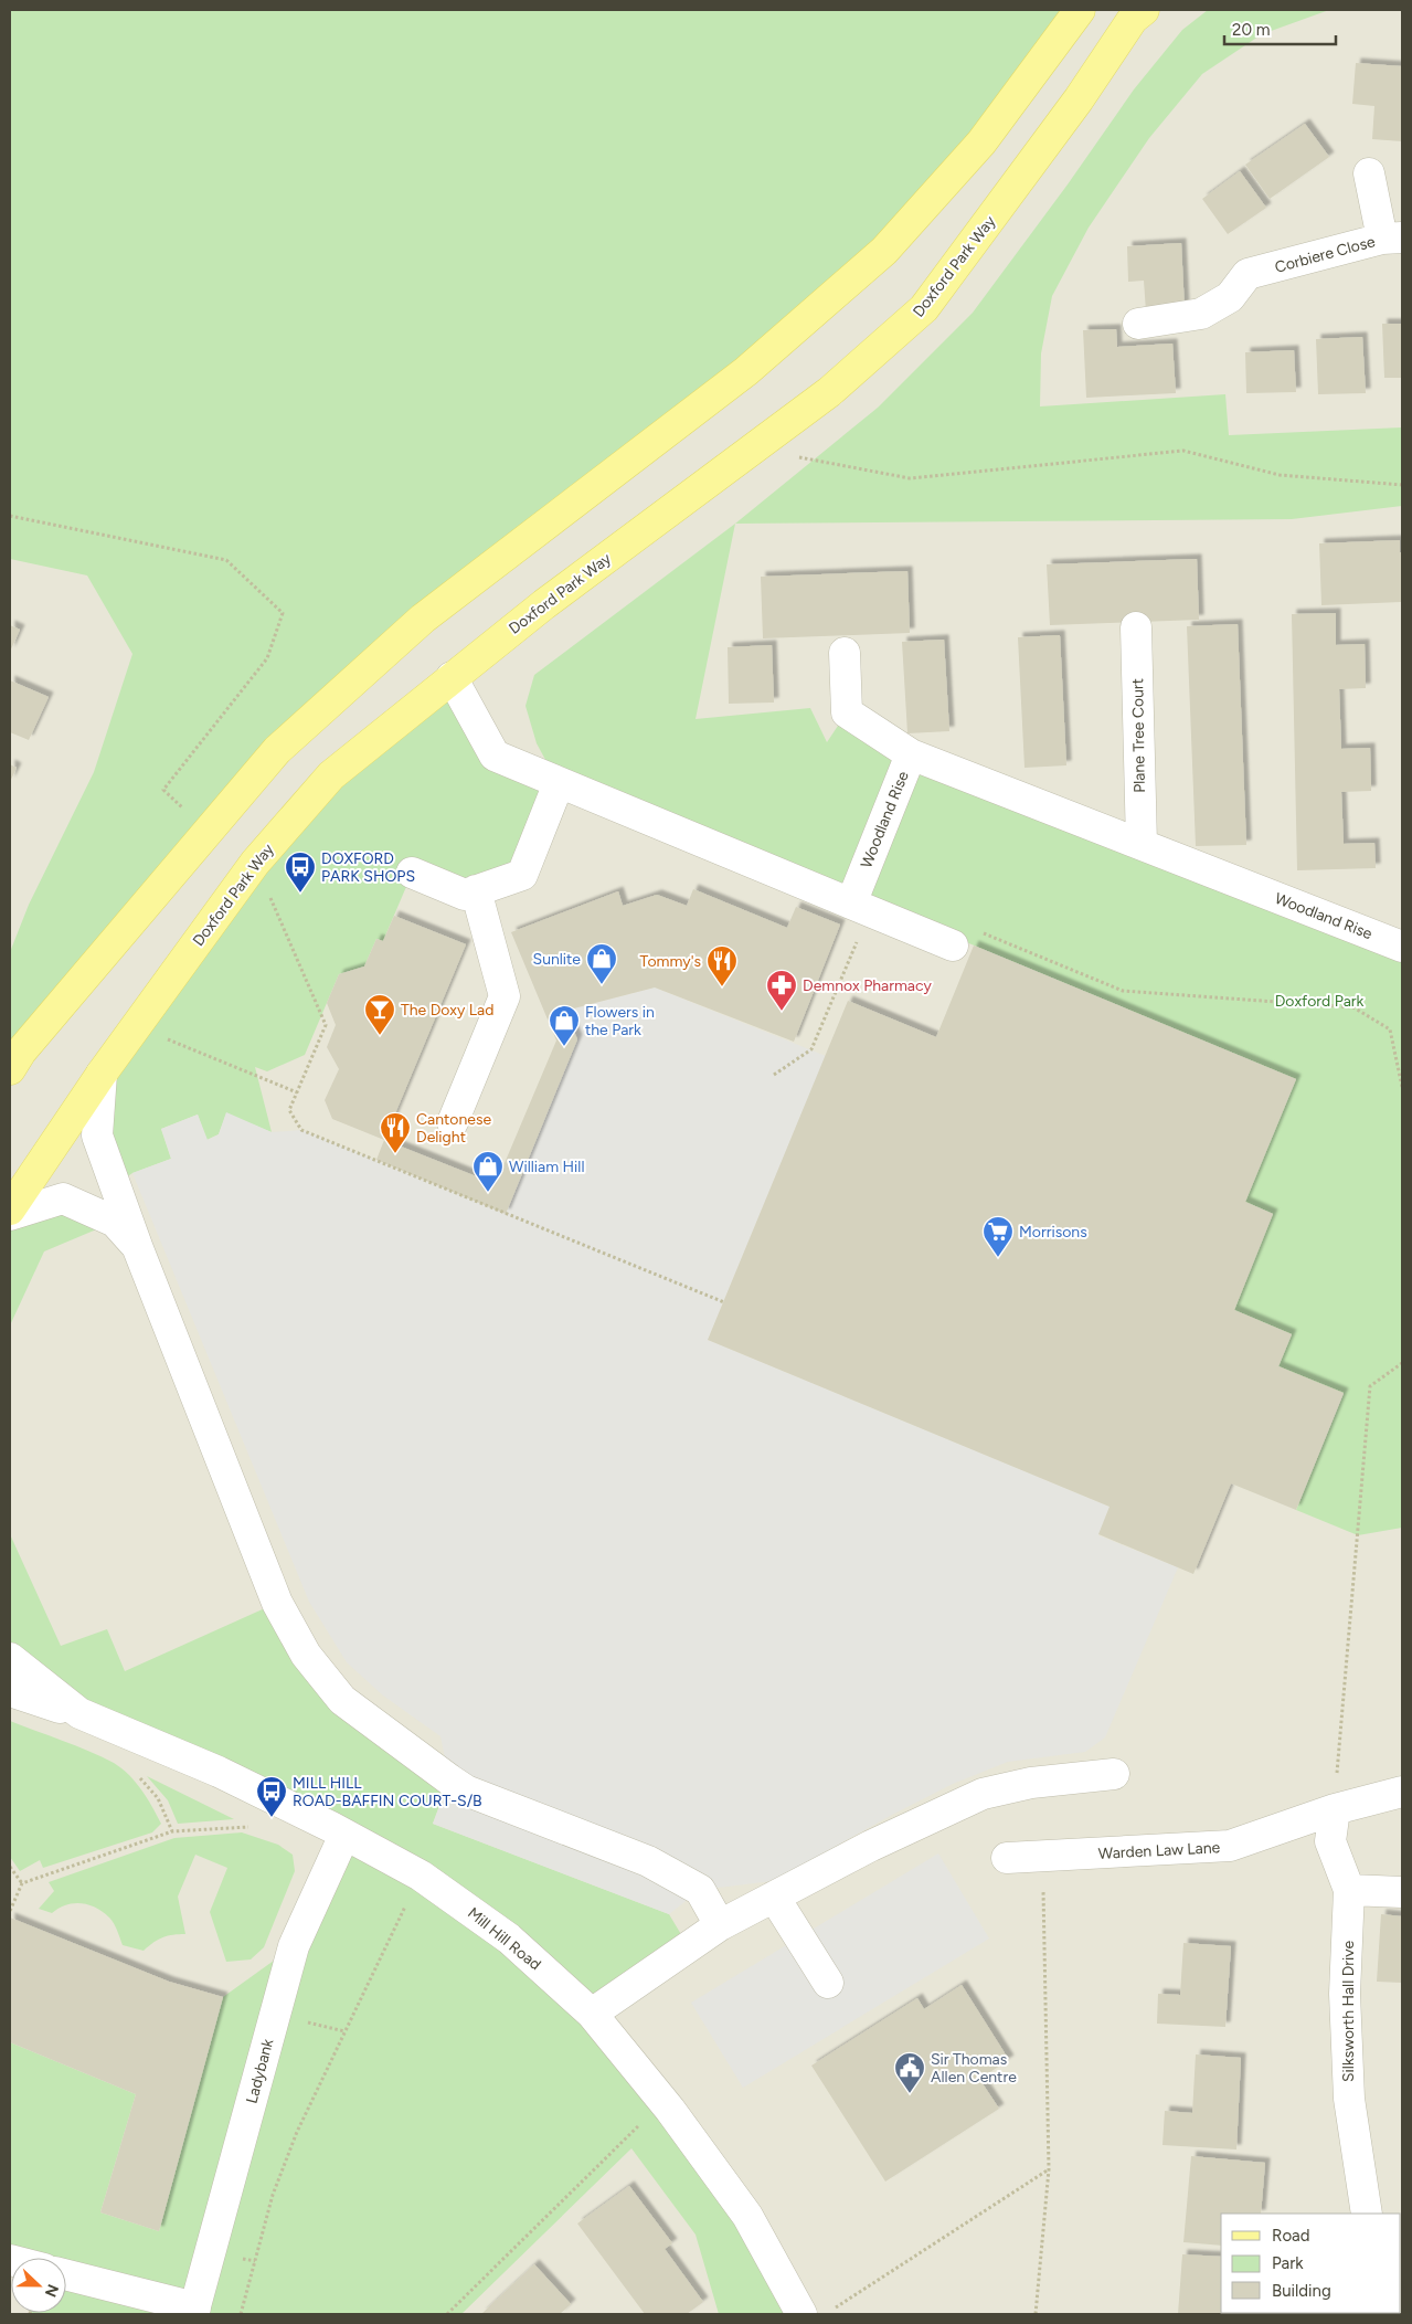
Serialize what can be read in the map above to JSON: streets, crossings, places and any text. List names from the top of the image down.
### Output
{
  "streets": {
    "main road": ["Doxford Park Way"],
    "street": [
      "Corbiere Close",
      "Plane Tree Court",
      "Woodland Rise",
      "Warden Law Lane",
      "Mill Hill Road",
      "Silksworth Hall Drive",
      "Ladybank"
    ]
  },
  "crossings": [
    ["Plane Tree Court", "Woodland Rise"],
    ["Warden Law Lane", "Silksworth Hall Drive"],
    ["Mill Hill Road", "Ladybank"]
  ],
  "parks": ["Doxford Park"],
  "places": {
    "bus stop": ["DOXFORD PARK SHOPS", "MILL HILL ROAD-BAFFIN COURT-S/B"],
    "shop": ["Sunlite", "Flowers in the Park", "William Hill"],
    "restaurant": ["Tommy's", "Cantonese Delight"],
    "pharmacy": ["Demnox Pharmacy"],
    "bar": ["The Doxy Lad"],
    "supermarket": ["Morrisons"],
    "public building": ["Sir Thomas Allen Centre"]
  },
  "legend": ["Road", "Park", "Building"],
  "scale_bar": "20 m",
  "north": "right"
}
